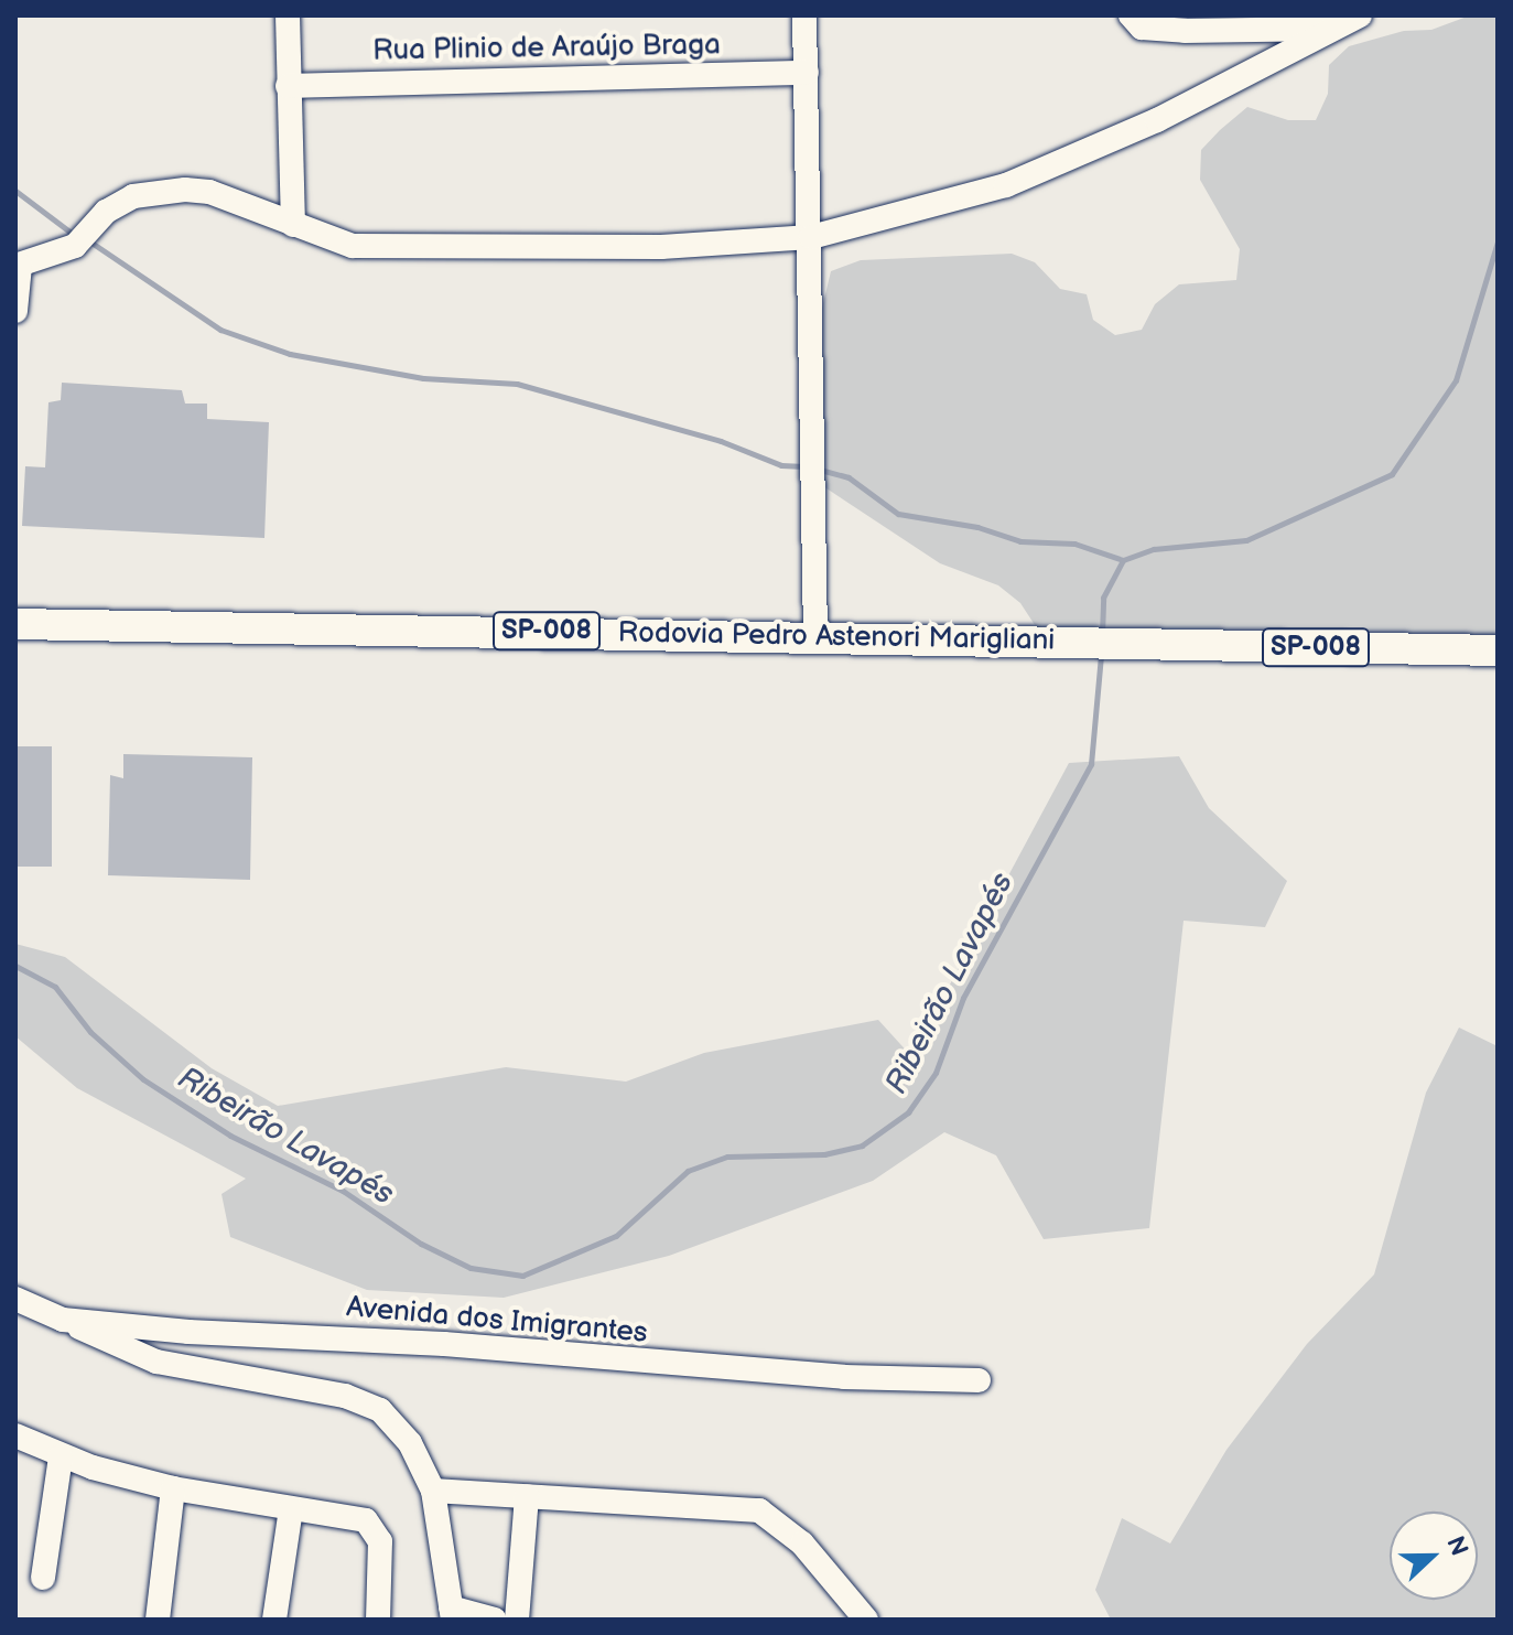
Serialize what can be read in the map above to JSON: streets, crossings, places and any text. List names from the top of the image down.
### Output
{
  "streets": {
    "main road": ["SP-008", "Rodovia Pedro Astenori Marigliani"],
    "street": ["Rua Plinio de Araújo Braga", "Avenida dos Imigrantes"]
  },
  "water": ["Ribeirão Lavapés"],
  "north": "right"
}
